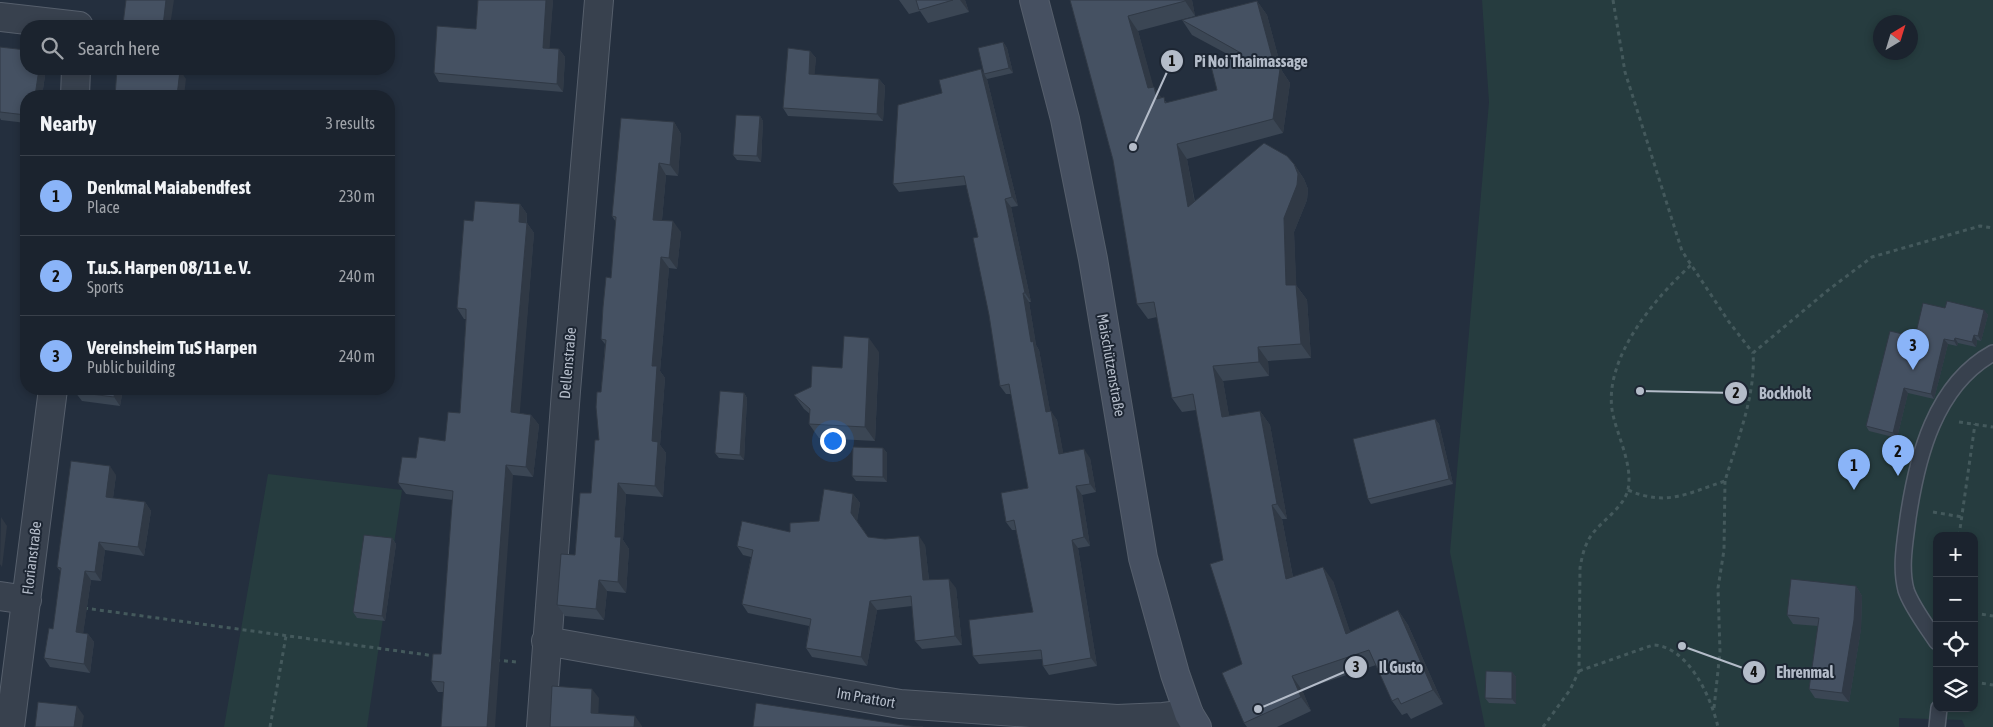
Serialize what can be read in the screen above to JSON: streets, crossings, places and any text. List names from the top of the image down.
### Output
{
  "streets": {
    "street": [
      "Dellenstraße",
      "Maischützenstraße",
      "Florianstraße",
      "Im Prattort"
    ]
  },
  "crossings": [
    ["Dellenstraße", "Im Prattort"],
    ["Maischützenstraße", "Im Prattort"]
  ],
  "places": [
    "Pi Noi Thaimassage",
    "Bockholt",
    "Ehrenmal",
    "Il Gusto"
  ],
  "north": "top right",
  "page": {
    "search": "Search here",
    "heading": ["Nearby", "3 results"],
    "list": [
      {
        "mark": "1",
        "name": "Denkmal Maiabendfest",
        "note": "Place",
        "value": "230 m"
      },
      {
        "mark": "2",
        "name": "T.u.S. Harpen 08/11 e. V.",
        "note": "Sports",
        "value": "240 m"
      },
      {
        "mark": "3",
        "name": "Vereinsheim TuS Harpen",
        "note": "Public building",
        "value": "240 m"
      }
    ],
    "pins": ["3", "2", "1"],
    "map_buttons": ["+", "−"]
  }
}
